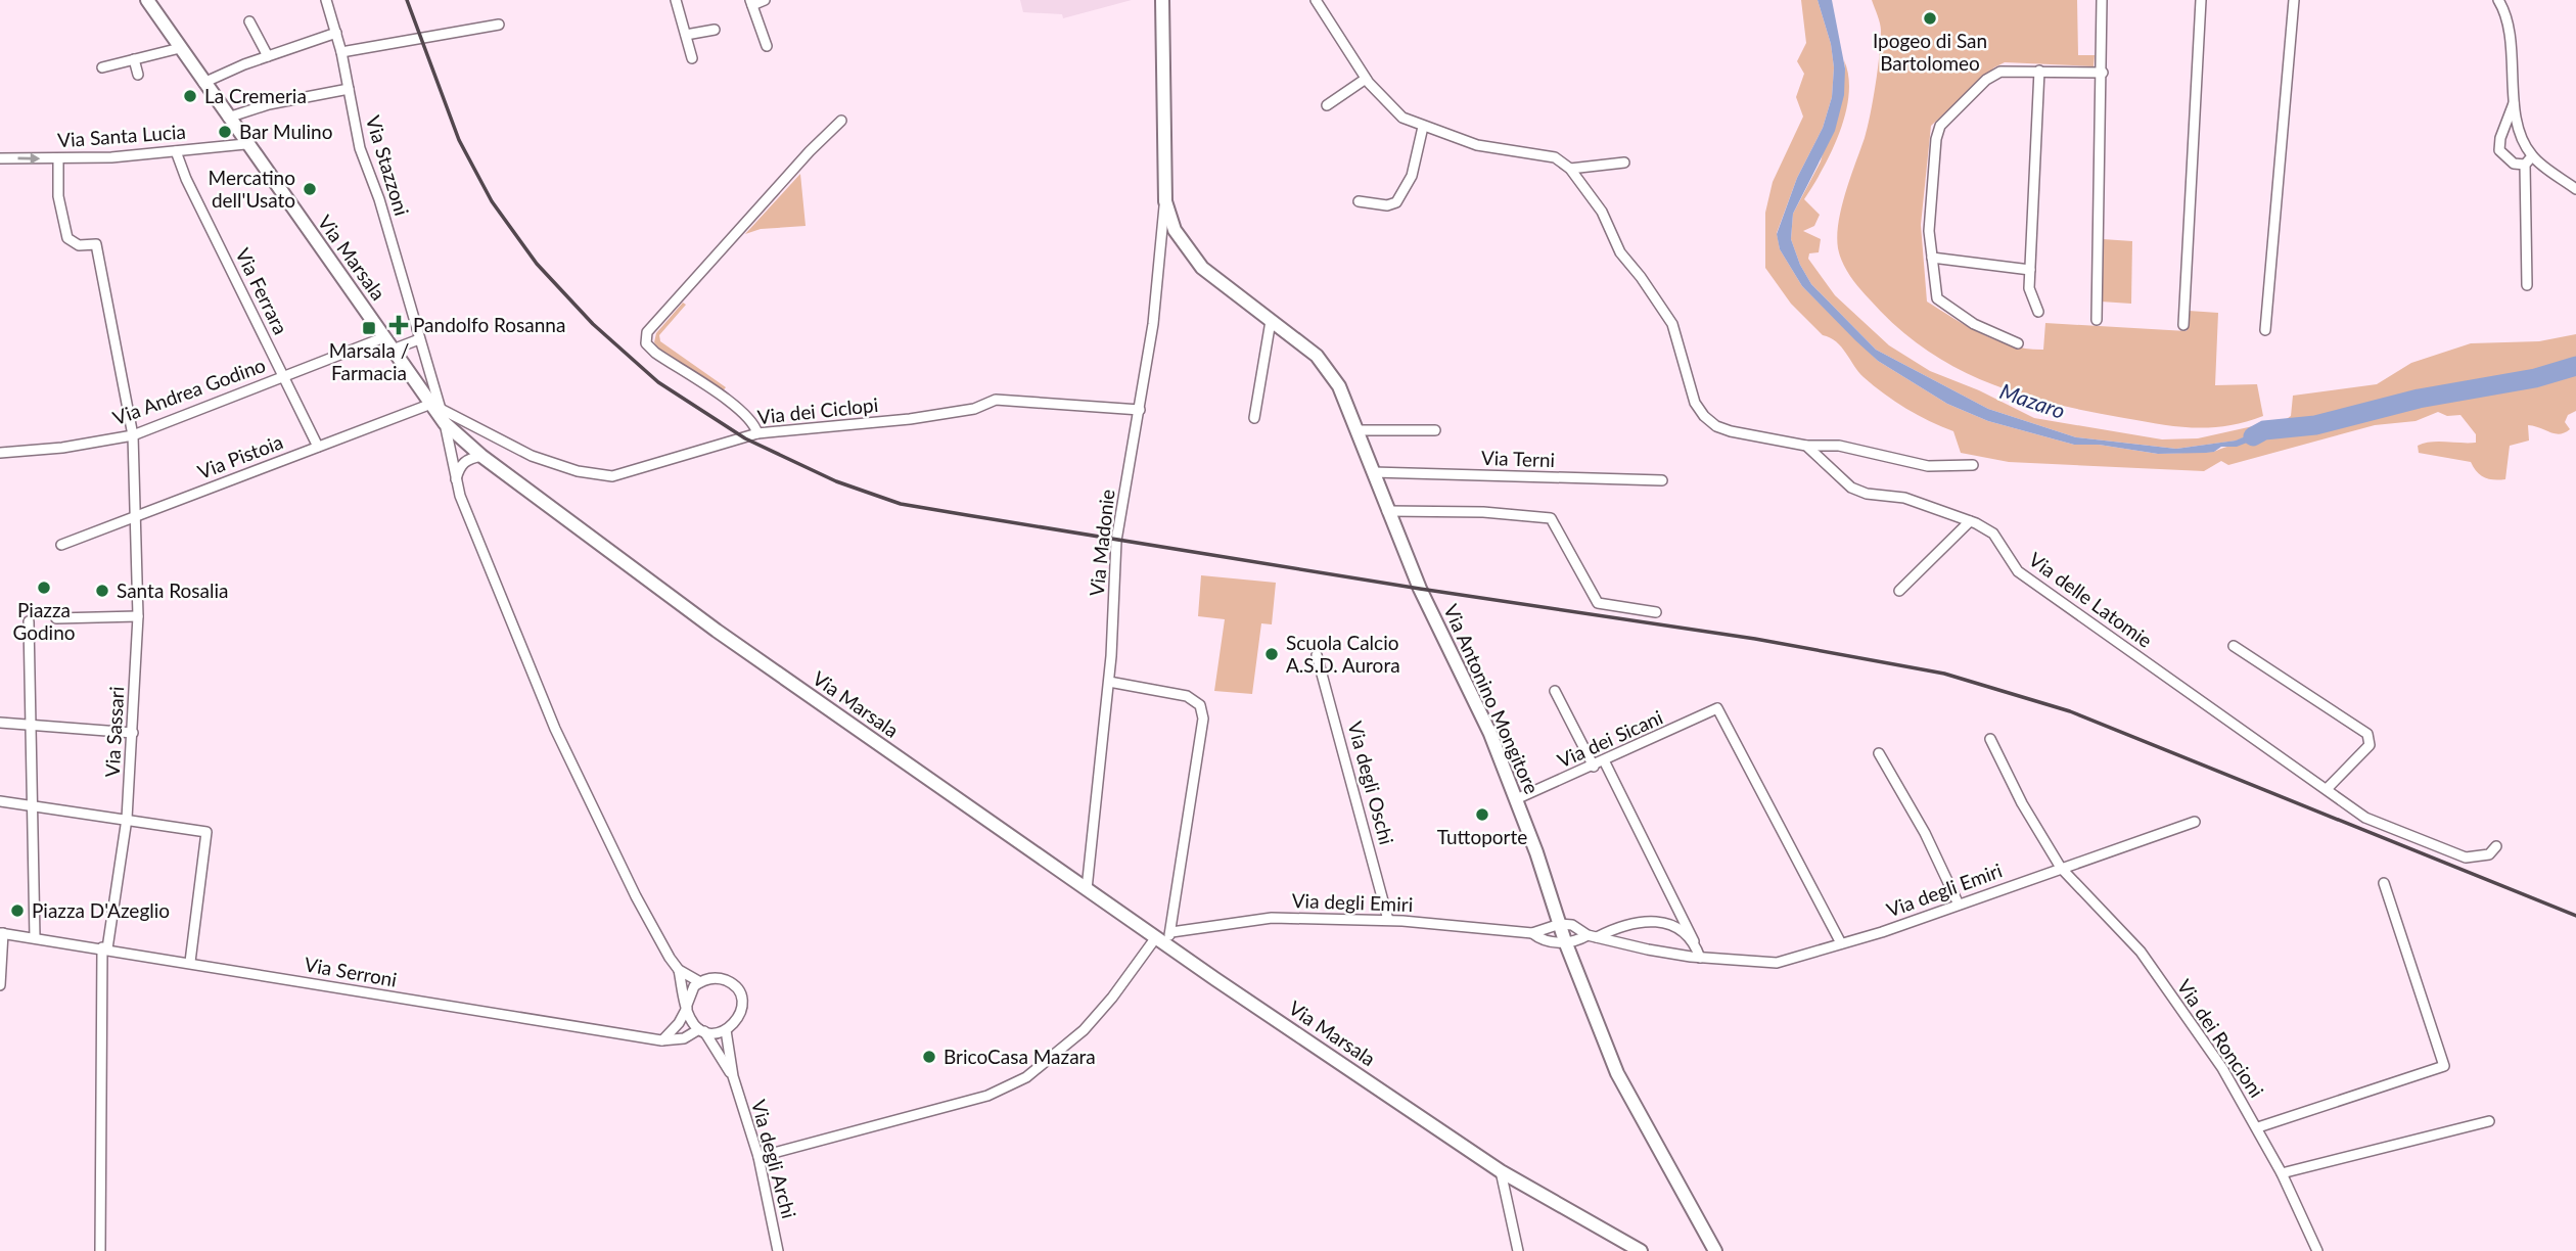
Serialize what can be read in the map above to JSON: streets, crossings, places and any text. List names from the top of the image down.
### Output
{
  "streets": {
    "main road": ["Via Marsala", "Via Antonino Mongitore"],
    "street": [
      "Via Santa Lucia",
      "Via Stazzoni",
      "Via Ferrara",
      "Via Andrea Godino",
      "Via dei Ciclopi",
      "Via Pistoia",
      "Via Terni",
      "Via Madonie",
      "Via delle Latomie",
      "Via Sassari",
      "Via dei Sicani",
      "Via degli Oschi",
      "Via degli Emiri",
      "Via Serroni",
      "Via dei Roncioni",
      "Via degli Archi"
    ]
  },
  "crossings": [
    ["Via Santa Lucia", "Via Marsala"],
    ["Via Santa Lucia", "Via Ferrara"],
    ["Via Santa Lucia", "Via Sassari"],
    ["Via Stazzoni", "Via Marsala"],
    ["Via Stazzoni", "Via dei Ciclopi"],
    ["Via Stazzoni", "Via Pistoia"],
    ["Via Marsala", "Via Andrea Godino"],
    ["Via Marsala", "Via dei Ciclopi"],
    ["Via Marsala", "Via Pistoia"],
    ["Via Marsala", "Via Madonie"],
    ["Via Marsala", "Via degli Emiri"],
    ["Via Ferrara", "Via Andrea Godino"],
    ["Via Ferrara", "Via Pistoia"],
    ["Via Andrea Godino", "Via Sassari"],
    ["Via dei Ciclopi", "Via Pistoia"],
    ["Via dei Ciclopi", "Via Madonie"],
    ["Via Pistoia", "Via Sassari"],
    ["Via Terni", "Via Antonino Mongitore"],
    ["Via Madonie", "Via Antonino Mongitore"],
    ["Via Antonino Mongitore", "Via dei Sicani"],
    ["Via Antonino Mongitore", "Via degli Emiri"],
    ["Via Sassari", "Via Serroni"],
    ["Via dei Sicani", "Via degli Emiri"],
    ["Via degli Oschi", "Via degli Emiri"],
    ["Via degli Emiri", "Via dei Roncioni"],
    ["Via Serroni", "Via degli Archi"]
  ],
  "water": ["Mazaro"],
  "places": {
    "other": [
      "Ipogeo di San Bartolomeo",
      "La Cremeria",
      "Bar Mulino",
      "Mercatino dell'Usato",
      "Piazza Godino",
      "Santa Rosalia",
      "Scuola Calcio A.S.D. Aurora",
      "Tuttoporte",
      "Piazza D'Azeglio",
      "BricoCasa Mazara"
    ],
    "health": ["Pandolfo Rosanna"],
    "transit": ["Marsala / Farmacia"]
  }
}
